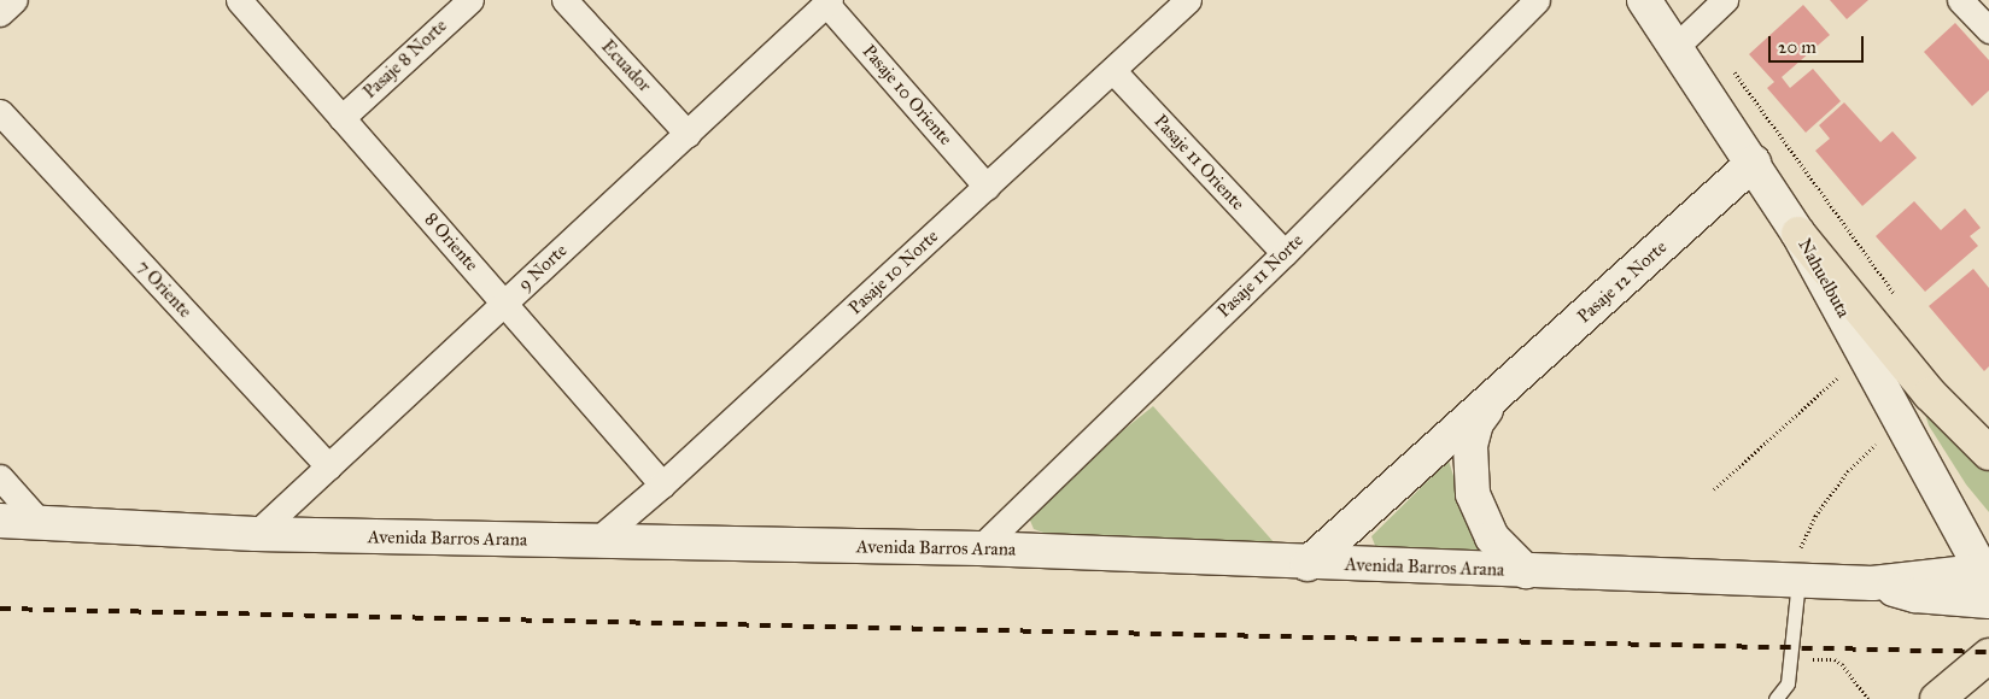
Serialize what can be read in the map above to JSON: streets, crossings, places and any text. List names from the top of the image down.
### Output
{
  "streets": {
    "main road": ["Nahuelbuta", "Pasaje 12 Norte", "Avenida Barros Arana"],
    "street": [
      "Pasaje 8 Norte",
      "Ecuador",
      "Pasaje 10 Oriente",
      "Pasaje 11 Oriente",
      "8 Oriente",
      "9 Norte",
      "Pasaje 10 Norte",
      "Pasaje 11 Norte",
      "7 Oriente"
    ]
  },
  "crossings": [
    ["Pasaje 8 Norte", "8 Oriente"],
    ["Ecuador", "9 Norte"],
    ["Pasaje 10 Oriente", "9 Norte"],
    ["Pasaje 10 Oriente", "Pasaje 10 Norte"],
    ["Pasaje 11 Oriente", "Pasaje 10 Norte"],
    ["Pasaje 11 Oriente", "Pasaje 11 Norte"],
    ["8 Oriente", "9 Norte"],
    ["8 Oriente", "Pasaje 10 Norte"],
    ["9 Norte", "7 Oriente"],
    ["9 Norte", "Avenida Barros Arana"],
    ["Pasaje 10 Norte", "Avenida Barros Arana"],
    ["Pasaje 11 Norte", "Avenida Barros Arana"],
    ["Nahuelbuta", "Pasaje 12 Norte"],
    ["Nahuelbuta", "Avenida Barros Arana"],
    ["Pasaje 12 Norte", "Avenida Barros Arana"]
  ],
  "scale_bar": "20 m"
}
